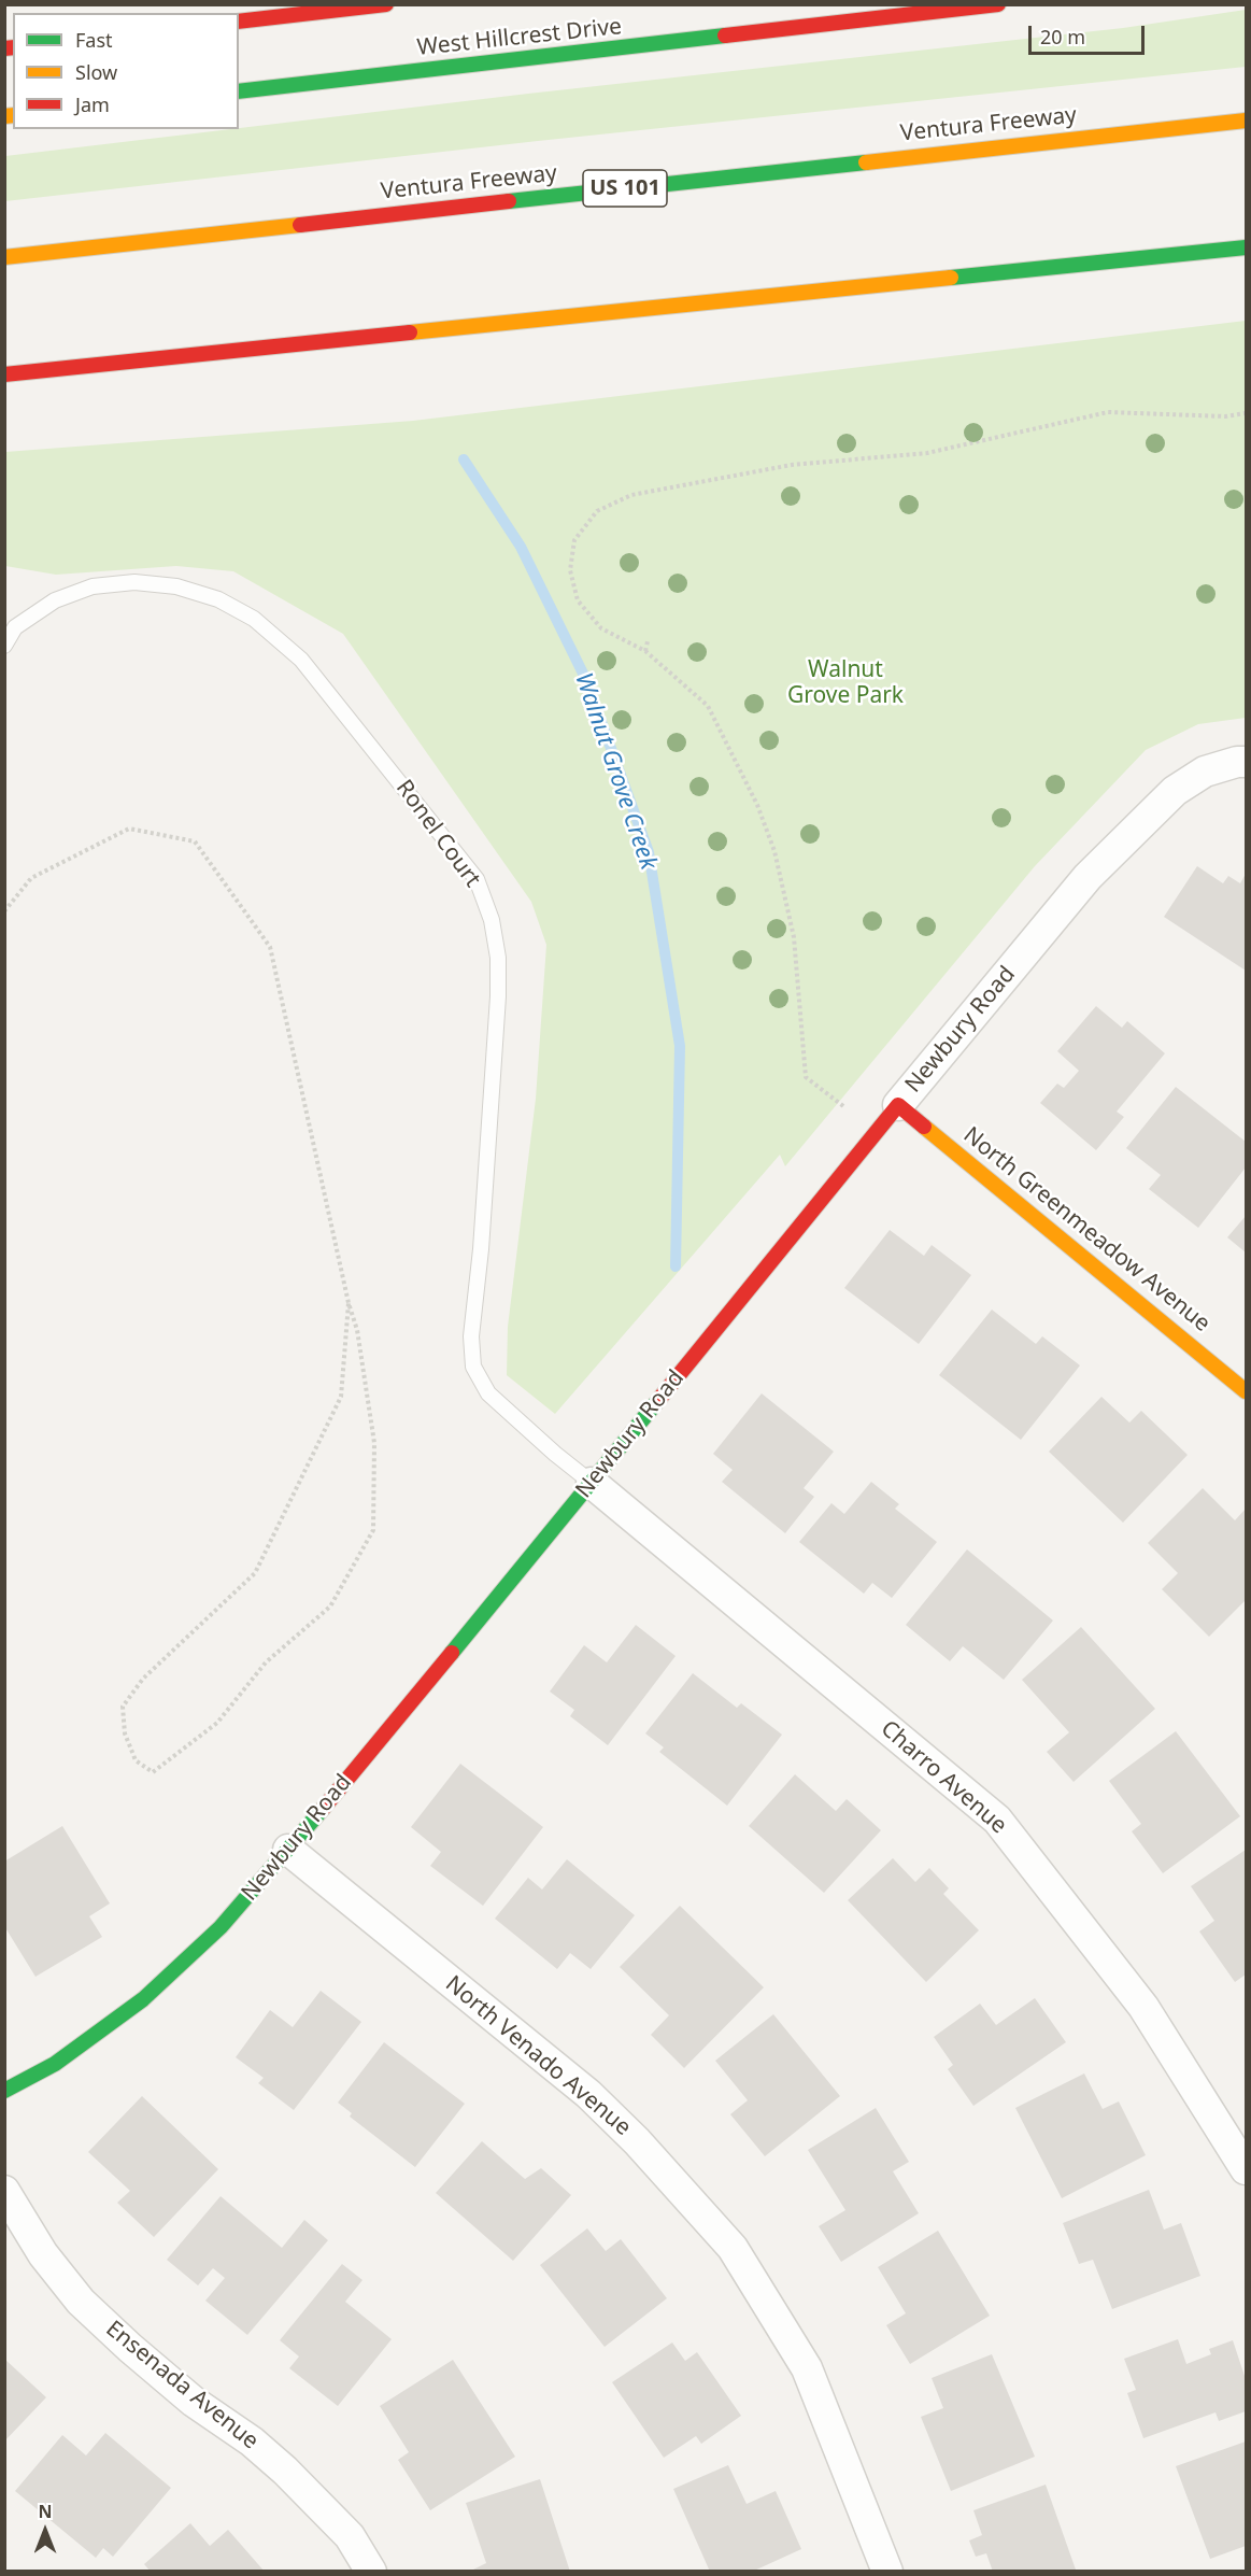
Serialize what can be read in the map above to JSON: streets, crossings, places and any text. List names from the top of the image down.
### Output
{
  "streets": {
    "main road": [
      "West Hillcrest Drive",
      "Ventura Freeway",
      "US 101",
      "Newbury Road",
      "North Greenmeadow Avenue"
    ],
    "street": ["Charro Avenue", "North Venado Avenue", "Ensenada Avenue"],
    "lane": ["Ronel Court"]
  },
  "crossings": [
    ["Ronel Court", "Newbury Road"],
    ["Ronel Court", "Charro Avenue"],
    ["Newbury Road", "North Greenmeadow Avenue"],
    ["Newbury Road", "Charro Avenue"],
    ["Newbury Road", "North Venado Avenue"]
  ],
  "water": ["Walnut Grove Creek"],
  "parks": ["Walnut Grove Park"],
  "legend": ["Fast", "Slow", "Jam"],
  "scale_bar": "20 m",
  "north": "top"
}
